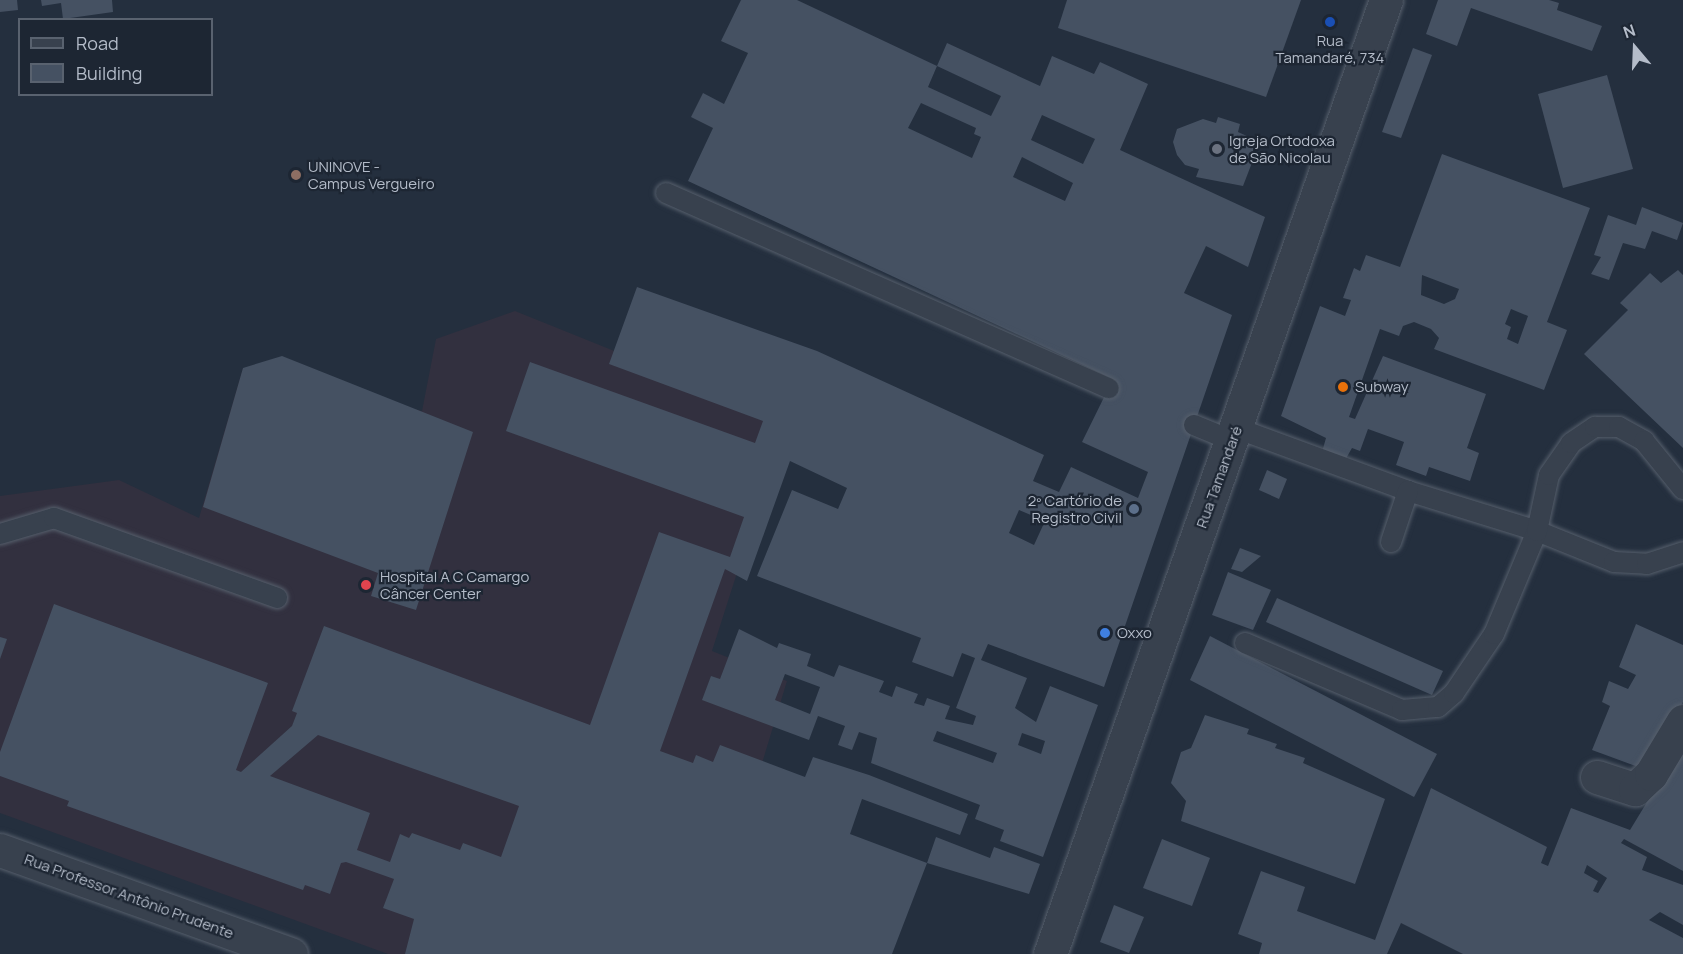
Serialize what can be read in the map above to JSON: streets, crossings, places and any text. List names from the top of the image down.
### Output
{
  "streets": {
    "street": ["Rua Tamandaré", "Rua Professor Antônio Prudente"]
  },
  "places": [
    "Rua Tamandaré, 734",
    "Igreja Ortodoxa de São Nicolau",
    "UNINOVE - Campus Vergueiro",
    "Subway",
    "2º Cartório de Registro Civil",
    "Hospital A C Camargo Câncer Center",
    "Oxxo"
  ],
  "legend": ["Road", "Building"],
  "north": "top"
}
